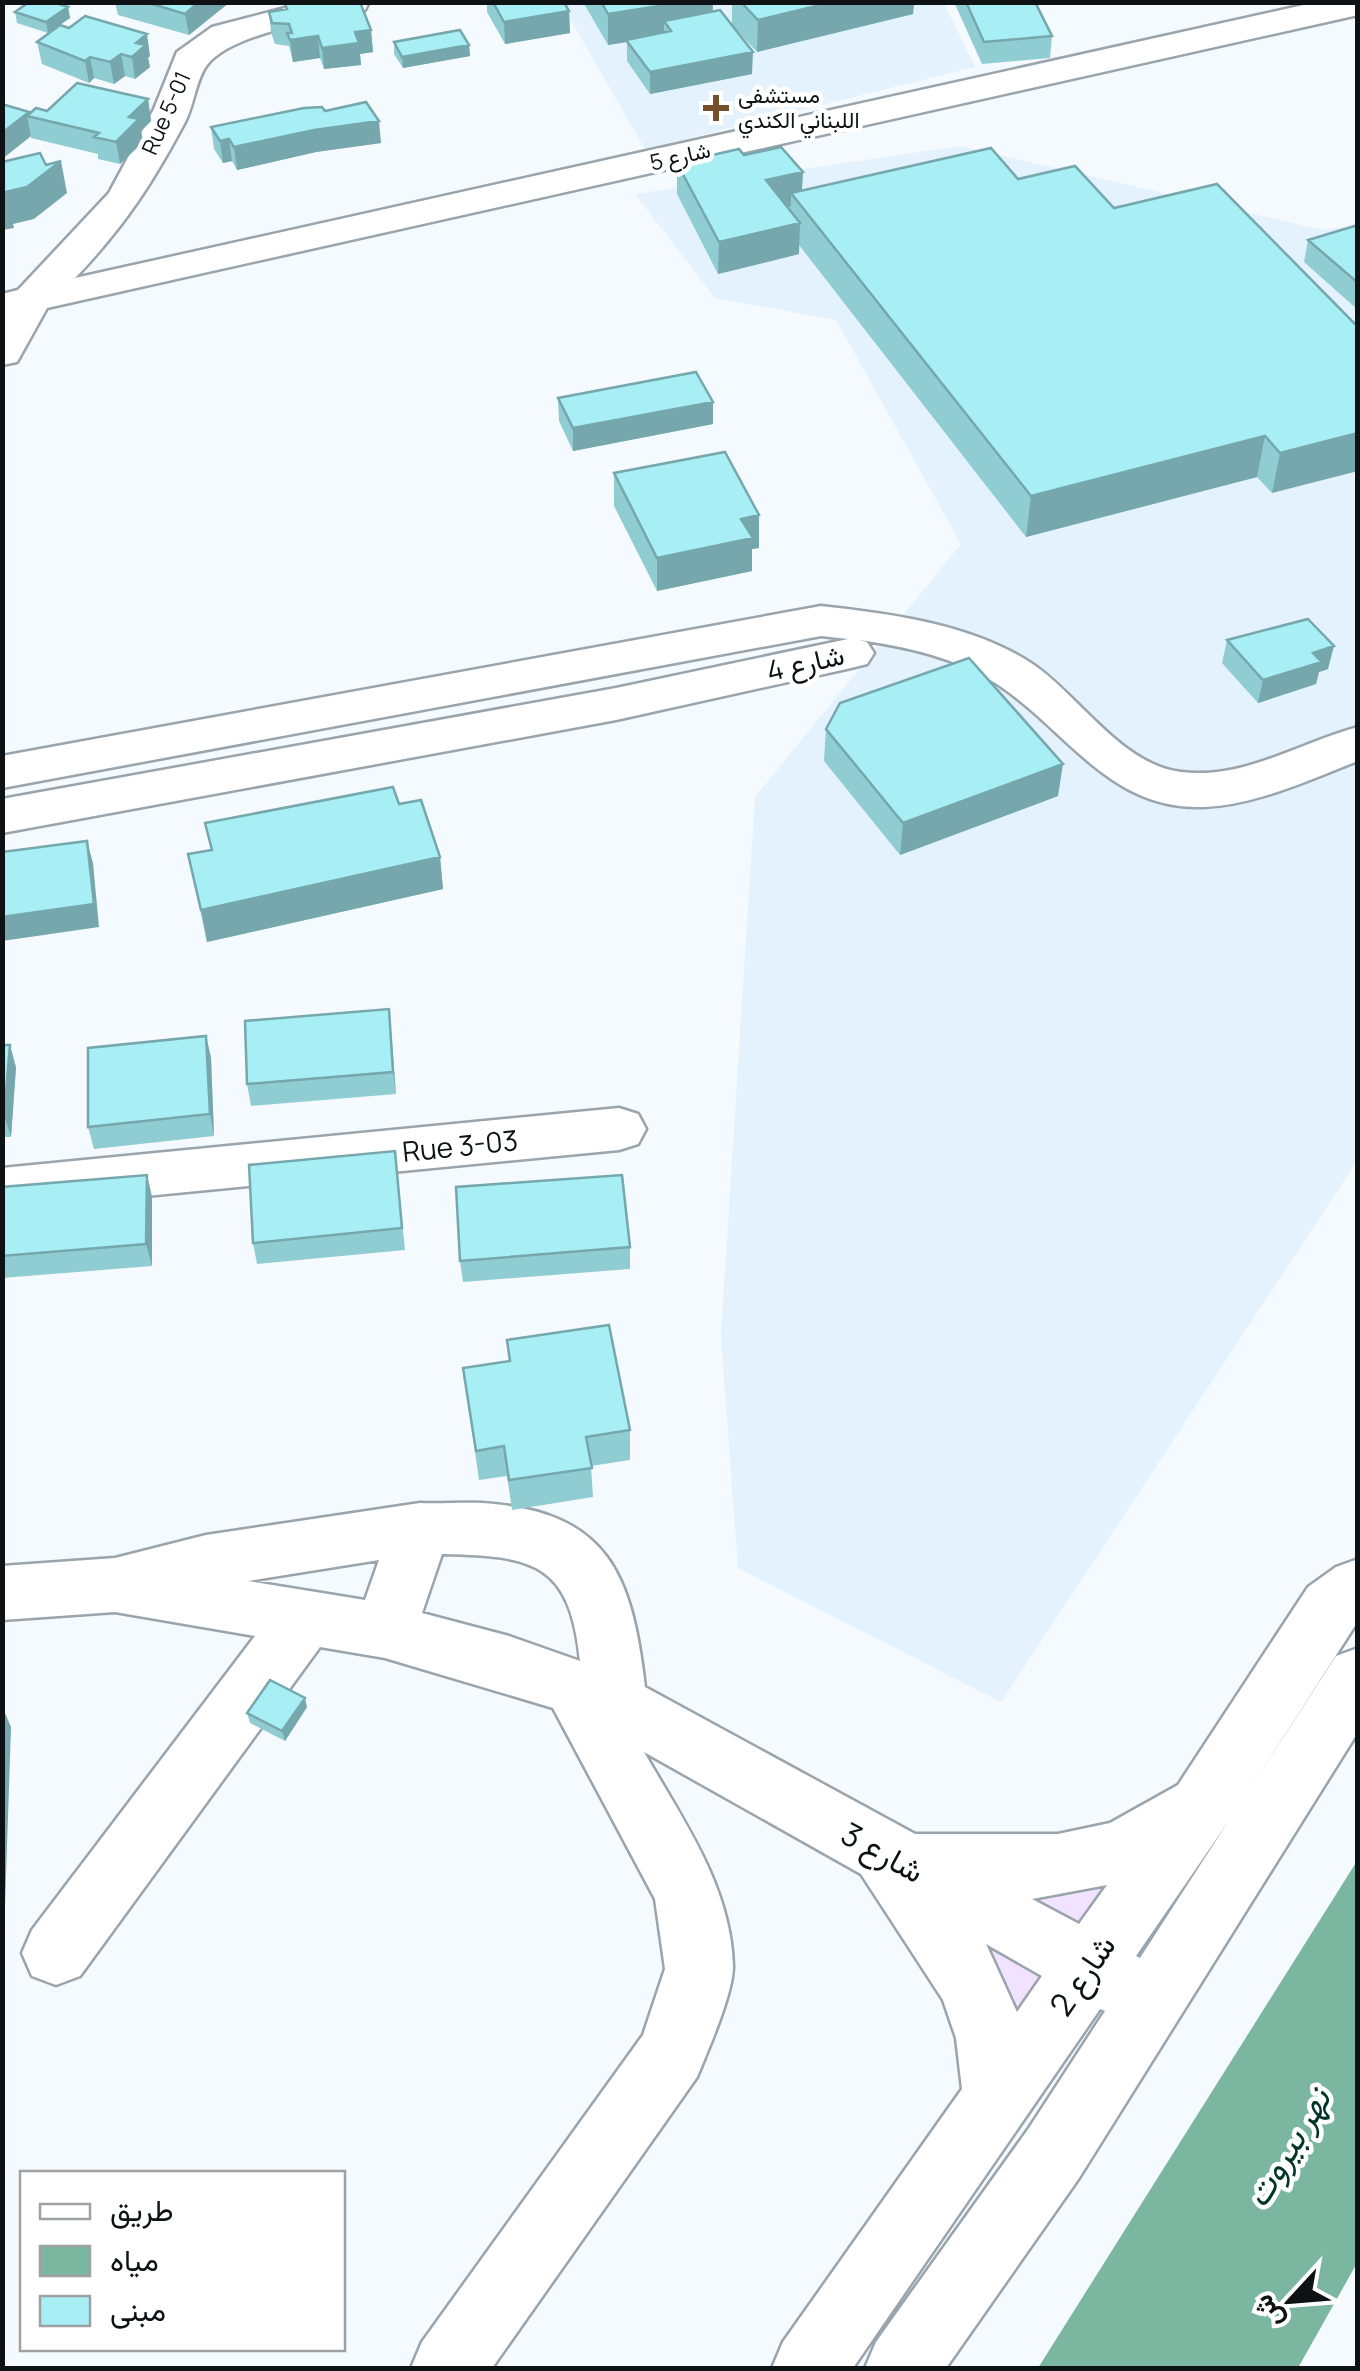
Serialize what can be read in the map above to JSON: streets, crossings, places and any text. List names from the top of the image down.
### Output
{
  "streets": {
    "street": [
      "Rue 5-01",
      "شارع 5",
      "شارع 4",
      "Rue 3-03",
      "شارع 3",
      "شارع 2"
    ]
  },
  "crossings": [
    ["Rue 5-01", "شارع 5"],
    ["شارع 3", "شارع 2"]
  ],
  "water": ["نهر بيروت"],
  "places": {
    "health": ["مستشفى اللبناني الكندي"]
  },
  "legend": ["طريق", "مياه", "مبنى"],
  "north": "bottom left"
}
